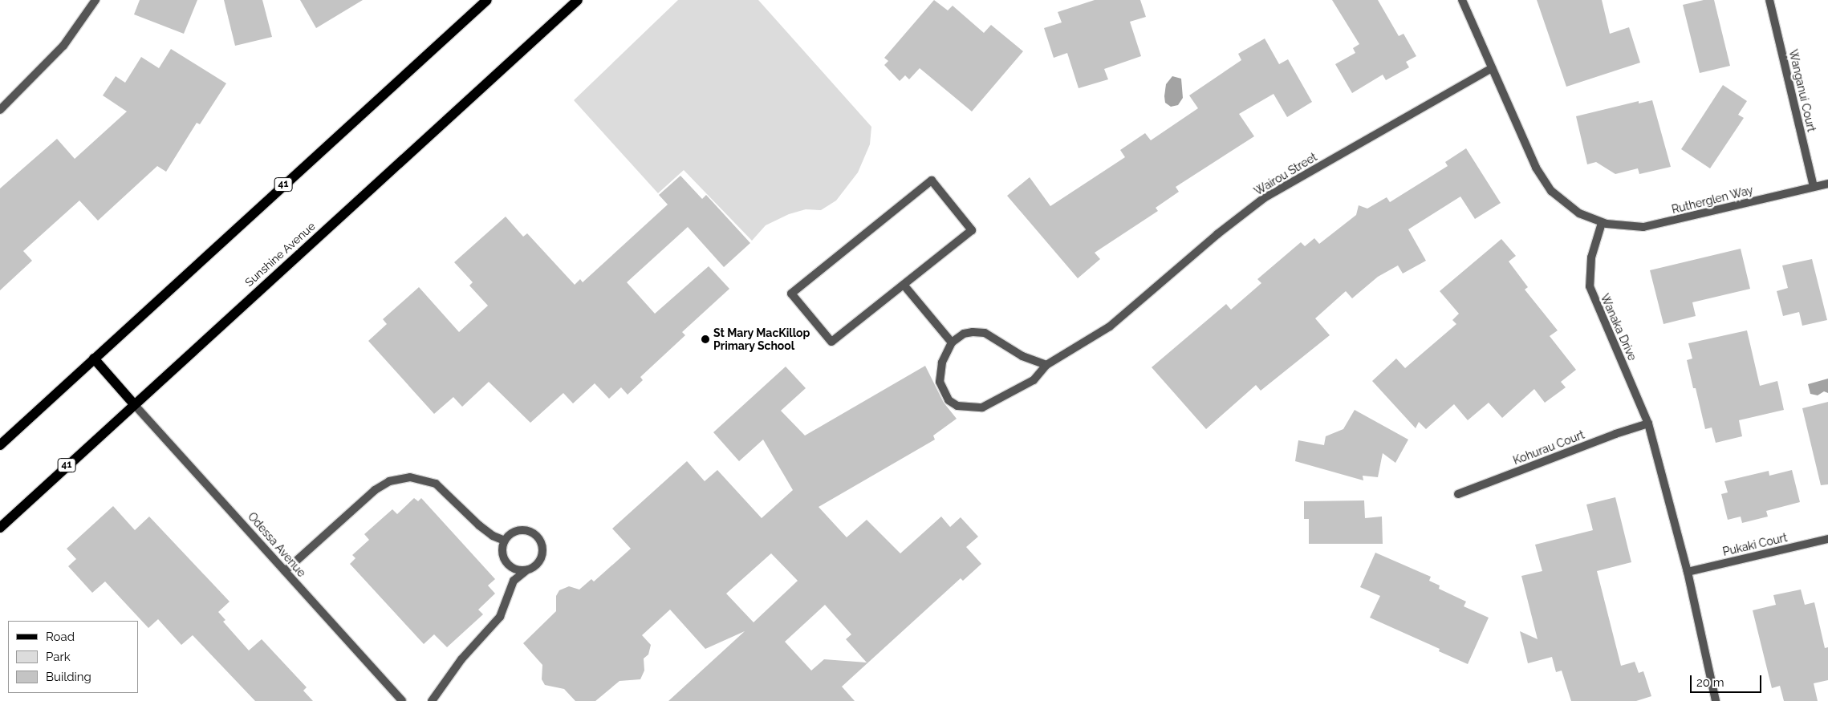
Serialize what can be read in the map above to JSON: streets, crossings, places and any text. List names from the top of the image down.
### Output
{
  "streets": {
    "main road": ["41", "Sunshine Avenue"],
    "street": [
      "Wanganui Court",
      "Wairou Street",
      "Rutherglen Way",
      "Wanaka Drive",
      "Kohurau Court",
      "Odessa Avenue",
      "Pukaki Court"
    ]
  },
  "crossings": [
    ["Wanganui Court", "Rutherglen Way"],
    ["Rutherglen Way", "Wanaka Drive"],
    ["Sunshine Avenue", "Odessa Avenue"],
    ["Wanaka Drive", "Kohurau Court"],
    ["Wanaka Drive", "Pukaki Court"]
  ],
  "places": ["St Mary MacKillop Primary School"],
  "legend": ["Road", "Park", "Building"],
  "scale_bar": "20 m"
}
